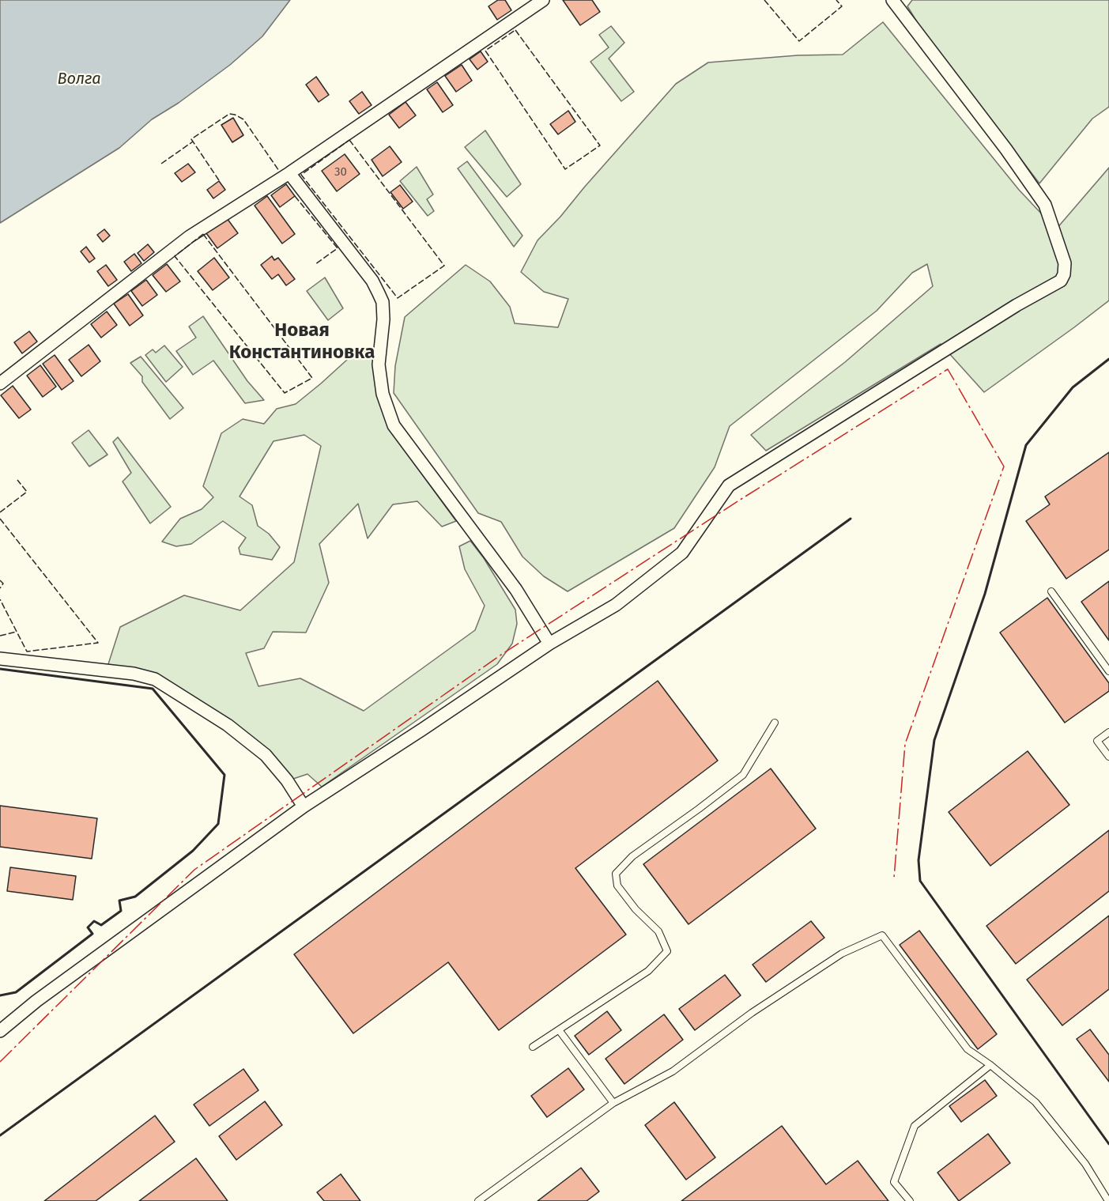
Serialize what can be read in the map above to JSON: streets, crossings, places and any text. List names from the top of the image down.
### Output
{
  "districts": ["Новая Константиновка"],
  "water": ["Волга"],
  "house_numbers": ["30"]
}
